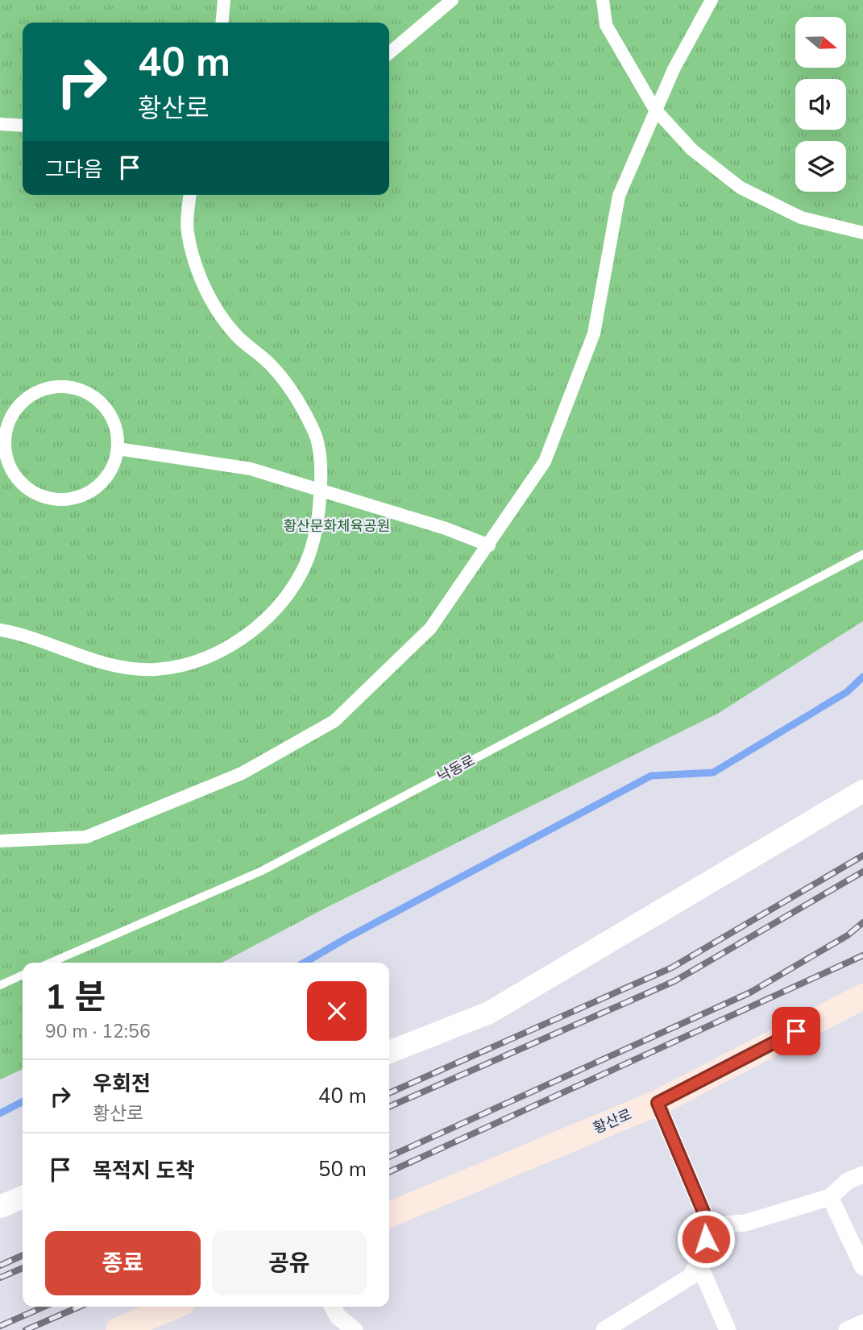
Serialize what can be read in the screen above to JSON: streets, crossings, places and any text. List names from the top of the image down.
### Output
{
  "streets": {
    "main road": ["황산로"],
    "lane": ["낙동로"]
  },
  "parks": ["황산문화체육공원"],
  "north": "right",
  "page": {
    "turn": ["40 m", "황산로"],
    "then": "그다음",
    "heading": ["1 분", "90 m · 12:56"],
    "list": [
      {
        "name": "우회전",
        "note": "황산로",
        "value": "40 m"
      },
      {
        "name": "목적지 도착",
        "value": "50 m"
      }
    ],
    "buttons": ["종료", "공유"]
  }
}
